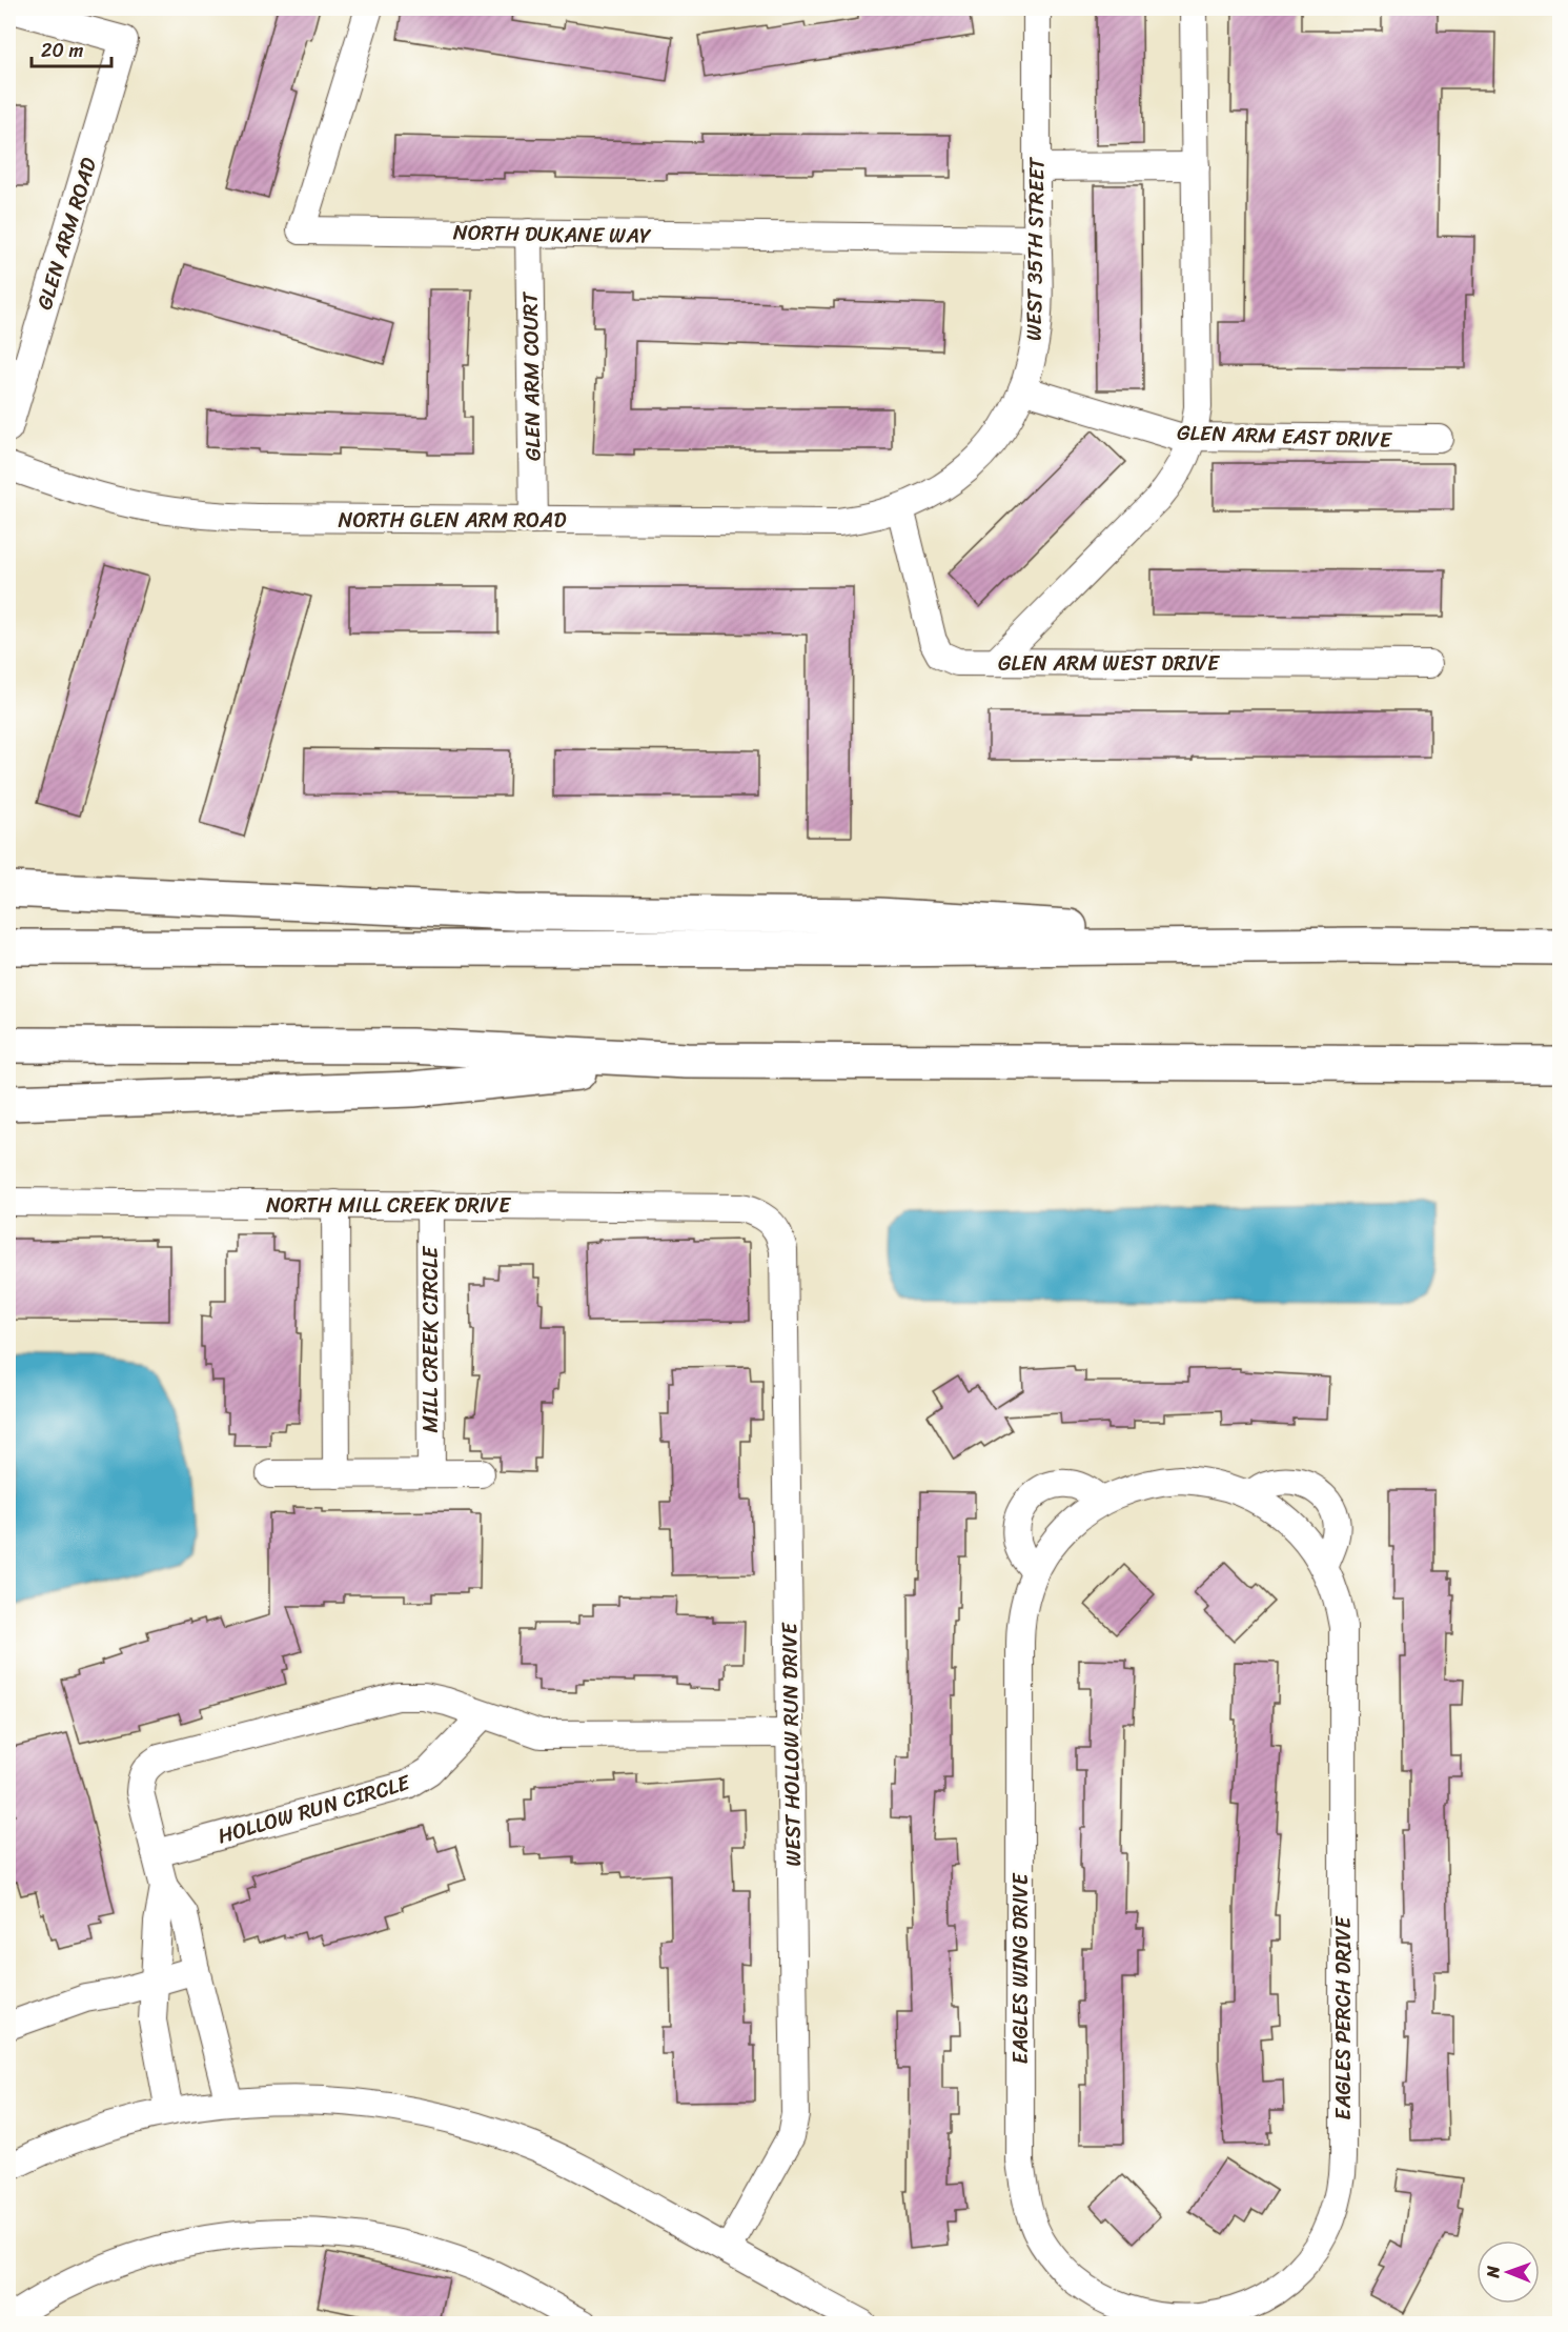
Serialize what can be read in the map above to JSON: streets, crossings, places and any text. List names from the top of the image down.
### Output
{
  "streets": {
    "street": [
      "GLEN ARM ROAD",
      "NORTH DUKANE WAY",
      "WEST 35TH STREET",
      "GLEN ARM COURT",
      "GLEN ARM EAST DRIVE",
      "NORTH GLEN ARM ROAD",
      "GLEN ARM WEST DRIVE",
      "NORTH MILL CREEK DRIVE",
      "MILL CREEK CIRCLE",
      "WEST HOLLOW RUN DRIVE",
      "HOLLOW RUN CIRCLE",
      "EAGLES WING DRIVE",
      "EAGLES PERCH DRIVE"
    ]
  },
  "crossings": [
    ["NORTH DUKANE WAY", "WEST 35TH STREET"],
    ["NORTH DUKANE WAY", "GLEN ARM COURT"],
    ["WEST 35TH STREET", "GLEN ARM EAST DRIVE"],
    ["WEST 35TH STREET", "NORTH GLEN ARM ROAD"],
    ["WEST 35TH STREET", "GLEN ARM WEST DRIVE"],
    ["GLEN ARM COURT", "NORTH GLEN ARM ROAD"],
    ["NORTH GLEN ARM ROAD", "GLEN ARM WEST DRIVE"],
    ["NORTH MILL CREEK DRIVE", "MILL CREEK CIRCLE"],
    ["NORTH MILL CREEK DRIVE", "WEST HOLLOW RUN DRIVE"],
    ["EAGLES WING DRIVE", "EAGLES PERCH DRIVE"]
  ],
  "scale_bar": "20 m",
  "north": "left"
}
